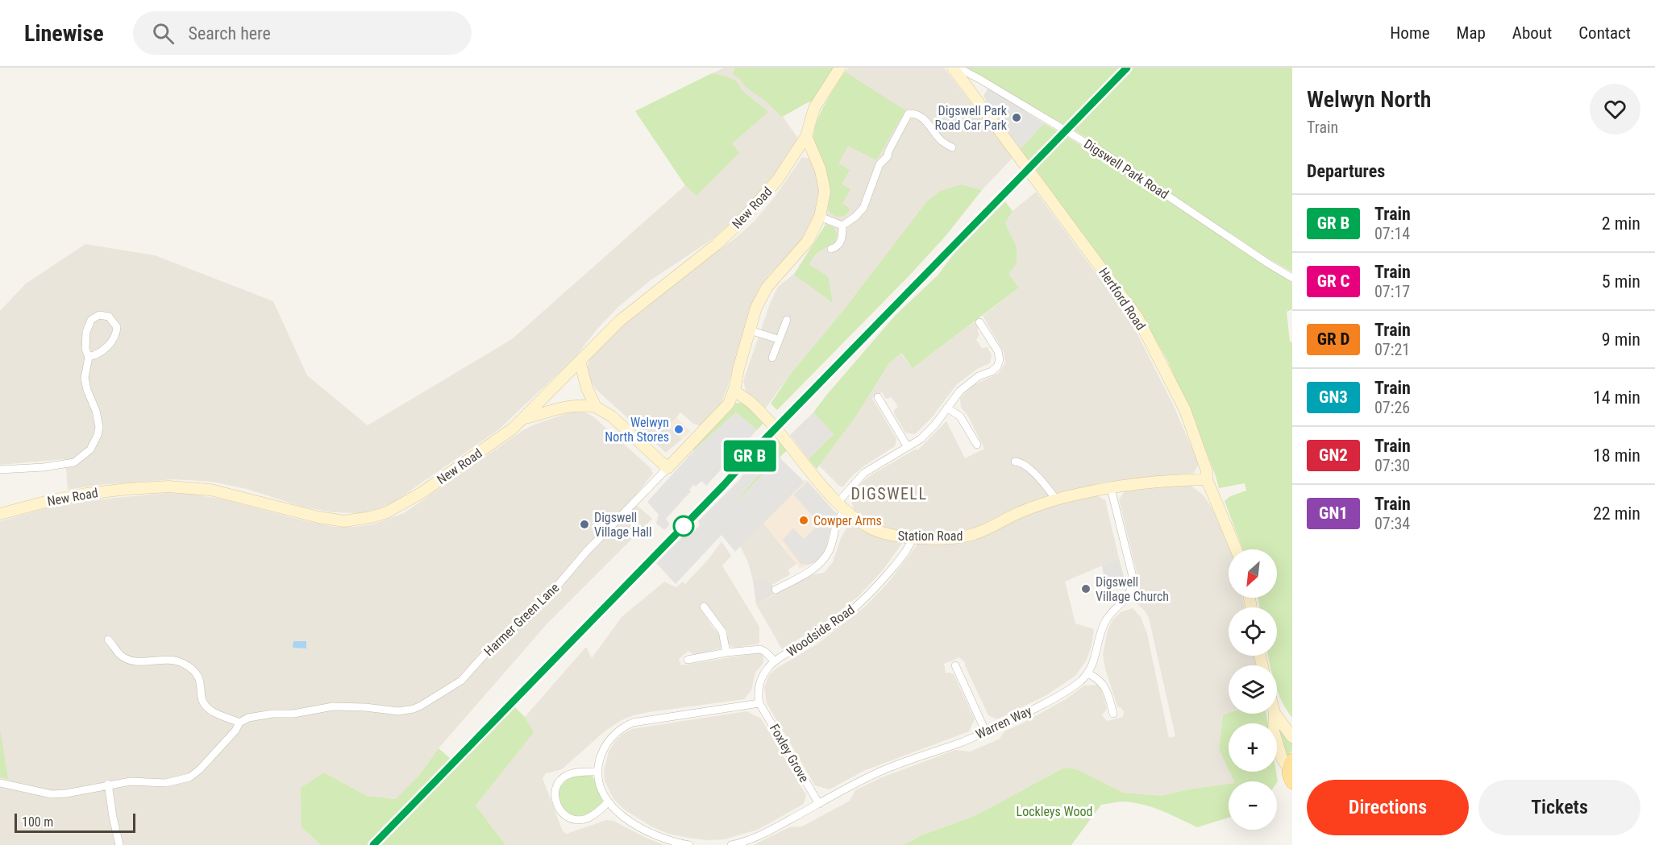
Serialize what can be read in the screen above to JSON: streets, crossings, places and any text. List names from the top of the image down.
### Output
{
  "streets": {
    "street": [
      "Digswell Park Road",
      "New Road",
      "Hertford Road",
      "Station Road",
      "Harmer Green Lane",
      "Woodside Road",
      "Warren Way",
      "Foxley Grove"
    ]
  },
  "crossings": [
    ["Digswell Park Road", "Hertford Road"],
    ["New Road", "Harmer Green Lane"],
    ["Hertford Road", "Station Road"],
    ["Station Road", "Harmer Green Lane"],
    ["Station Road", "Woodside Road"],
    ["Woodside Road", "Foxley Grove"],
    ["Warren Way", "Foxley Grove"]
  ],
  "districts": ["DIGSWELL"],
  "parks": ["Lockleys Wood"],
  "places": [
    "Digswell Park Road Car Park",
    "Welwyn North Stores",
    "Cowper Arms",
    "Digswell Village Hall",
    "Digswell Village Church"
  ],
  "scale_bar": "100 m",
  "north": "bottom left",
  "page": {
    "header": "Linewise",
    "search": "Search here",
    "nav": [
      "Home",
      "Map",
      "About",
      "Contact"
    ],
    "on_map": "GR B",
    "heading": [
      ["Welwyn North", "Train"],
      "Departures"
    ],
    "list": [
      {
        "mark": "GR B",
        "name": "Train",
        "note": "07:14",
        "value": "2 min"
      },
      {
        "mark": "GR C",
        "name": "Train",
        "note": "07:17",
        "value": "5 min"
      },
      {
        "mark": "GR D",
        "name": "Train",
        "note": "07:21",
        "value": "9 min"
      },
      {
        "mark": "GN3",
        "name": "Train",
        "note": "07:26",
        "value": "14 min"
      },
      {
        "mark": "GN2",
        "name": "Train",
        "note": "07:30",
        "value": "18 min"
      },
      {
        "mark": "GN1",
        "name": "Train",
        "note": "07:34",
        "value": "22 min"
      }
    ],
    "map_buttons": ["+", "−"],
    "buttons": ["Directions", "Tickets"],
    "scale": "100 m"
  }
}
